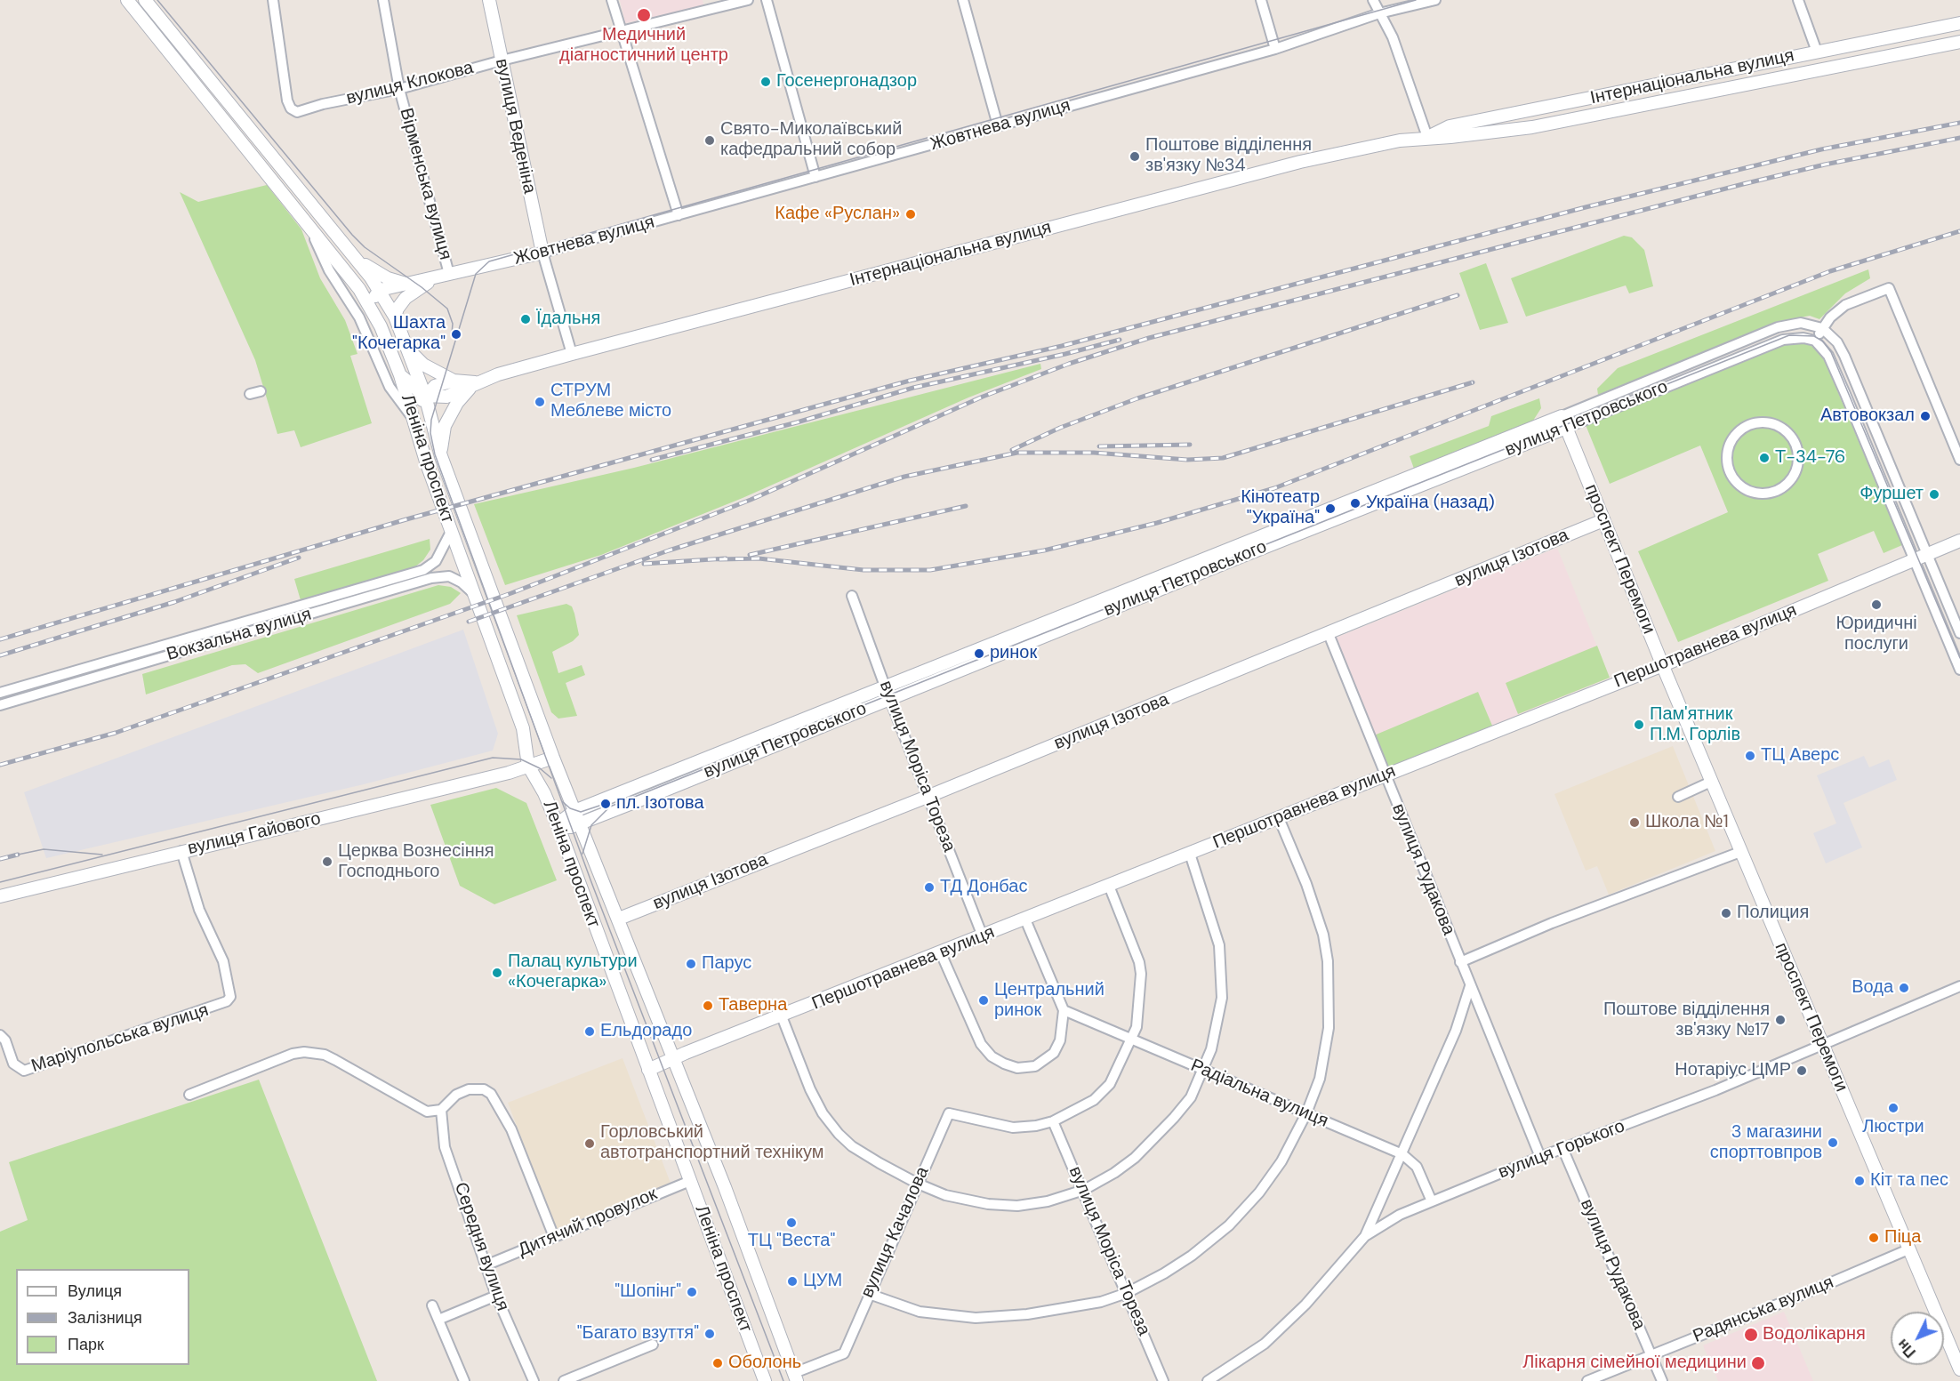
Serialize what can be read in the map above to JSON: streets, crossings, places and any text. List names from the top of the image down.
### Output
{
  "streets": {
    "main road": [
      "Інтернаціональна вулиця",
      "Жовтнева вулиця",
      "вулиця Веденіна",
      "вулиця Петровського",
      "Леніна проспект",
      "вулиця Ізотова",
      "проспект Перемоги",
      "Першотравнева вулиця",
      "вулиця Гайового"
    ],
    "street": [
      "вулиця Клокова",
      "Вірменська вулиця",
      "Вокзальна вулиця",
      "вулиця Моріса Тореза",
      "вулиця Рудакова",
      "Маріупольська вулиця",
      "Радіальна вулиця",
      "вулиця Горького",
      "Дитячий провулок",
      "вулиця Качалова",
      "Середня вулиця",
      "Радянська вулиця"
    ]
  },
  "crossings": [
    ["Інтернаціональна вулиця", "Леніна проспект"],
    ["вулиця Клокова", "вулиця Веденіна"],
    ["вулиця Клокова", "Вірменська вулиця"],
    ["Жовтнева вулиця", "вулиця Веденіна"],
    ["Жовтнева вулиця", "Вірменська вулиця"],
    ["Жовтнева вулиця", "Леніна проспект"],
    ["вулиця Петровського", "Леніна проспект"],
    ["вулиця Петровського", "проспект Перемоги"],
    ["вулиця Петровського", "вулиця Моріса Тореза"],
    ["Леніна проспект", "вулиця Ізотова"],
    ["Леніна проспект", "Вокзальна вулиця"],
    ["Леніна проспект", "Першотравнева вулиця"],
    ["Леніна проспект", "Дитячий провулок"],
    ["Леніна проспект", "вулиця Качалова"],
    ["вулиця Ізотова", "проспект Перемоги"],
    ["вулиця Ізотова", "вулиця Моріса Тореза"],
    ["вулиця Ізотова", "вулиця Рудакова"],
    ["проспект Перемоги", "Першотравнева вулиця"],
    ["проспект Перемоги", "вулиця Горького"],
    ["проспект Перемоги", "Радянська вулиця"],
    ["Першотравнева вулиця", "вулиця Моріса Тореза"],
    ["Першотравнева вулиця", "вулиця Рудакова"],
    ["вулиця Моріса Тореза", "вулиця Качалова"],
    ["вулиця Гайового", "Маріупольська вулиця"],
    ["вулиця Рудакова", "вулиця Горького"],
    ["вулиця Рудакова", "Радянська вулиця"],
    ["Радіальна вулиця", "вулиця Горького"],
    ["Дитячий провулок", "Середня вулиця"]
  ],
  "places": [
    "Медичний діагностичний центр",
    "Госенергонадзор",
    "Свято-Миколаївський кафедральний собор",
    "Поштове відділення зв'язку №34",
    "Кафе «Руслан»",
    "Їдальня",
    "Шахта \"Кочегарка\"",
    "СТРУМ Меблеве місто",
    "Автовокзал",
    "Т-34-76",
    "Фуршет",
    "Україна (назад)",
    "Кінотеатр \"Україна\"",
    "Юридичні послуги",
    "ринок",
    "Пам'ятник П.М. Горлів",
    "ТЦ Аверс",
    "пл. Ізотова",
    "Школа №1",
    "Церква Вознесіння Господнього",
    "ТД Донбас",
    "Полиция",
    "Парус",
    "Палац культури «Кочегарка»",
    "Вода",
    "Центральний ринок",
    "Таверна",
    "Поштове відділення зв'язку №17",
    "Ельдорадо",
    "Нотаріус ЦМР",
    "Люстри",
    "3 магазини спорттовпров",
    "Горловський автотранспортний технікум",
    "Кіт та пес",
    "ТЦ \"Веста\"",
    "Піца",
    "ЦУМ",
    "\"Шопінг\"",
    "\"Багато взуття\"",
    "Водолікарня",
    "Оболонь",
    "Лікарня сімейної медицини"
  ],
  "legend": ["Вулиця", "Залізниця", "Парк"],
  "north": "bottom left"
}
